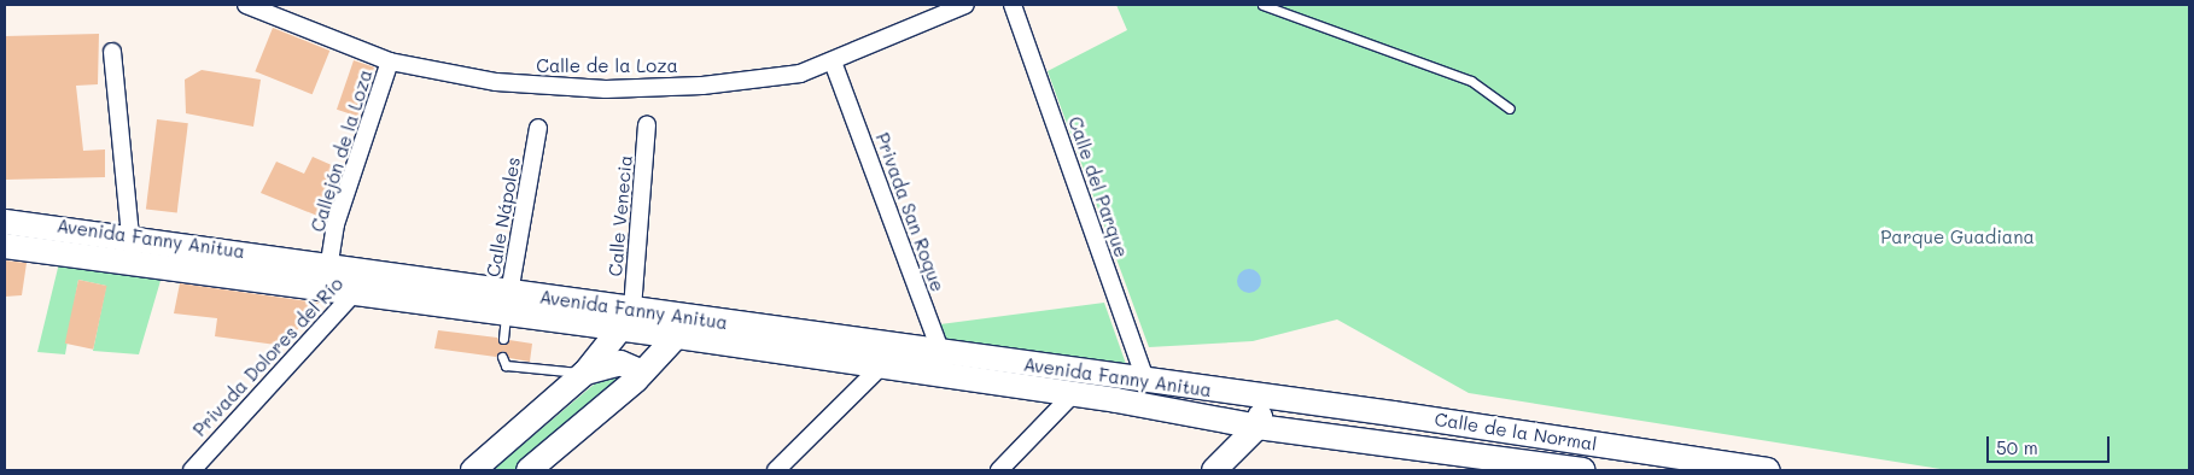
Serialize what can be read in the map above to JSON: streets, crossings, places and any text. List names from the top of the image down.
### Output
{
  "streets": {
    "main road": ["Avenida Fanny Anitua", "Calle de la Normal"],
    "street": [
      "Calle de la Loza",
      "Callejón de la Loza",
      "Calle del Parque",
      "Privada San Roque",
      "Calle Venecia",
      "Calle Nápoles",
      "Privada Dolores del Río"
    ]
  },
  "crossings": [
    ["Calle de la Loza", "Callejón de la Loza"],
    ["Calle de la Loza", "Privada San Roque"],
    ["Callejón de la Loza", "Avenida Fanny Anitua"],
    ["Calle del Parque", "Avenida Fanny Anitua"],
    ["Privada San Roque", "Avenida Fanny Anitua"],
    ["Calle Venecia", "Avenida Fanny Anitua"],
    ["Calle Nápoles", "Avenida Fanny Anitua"],
    ["Avenida Fanny Anitua", "Privada Dolores del Río"],
    ["Avenida Fanny Anitua", "Calle de la Normal"]
  ],
  "parks": ["Parque Guadiana"],
  "scale_bar": "50 m"
}
